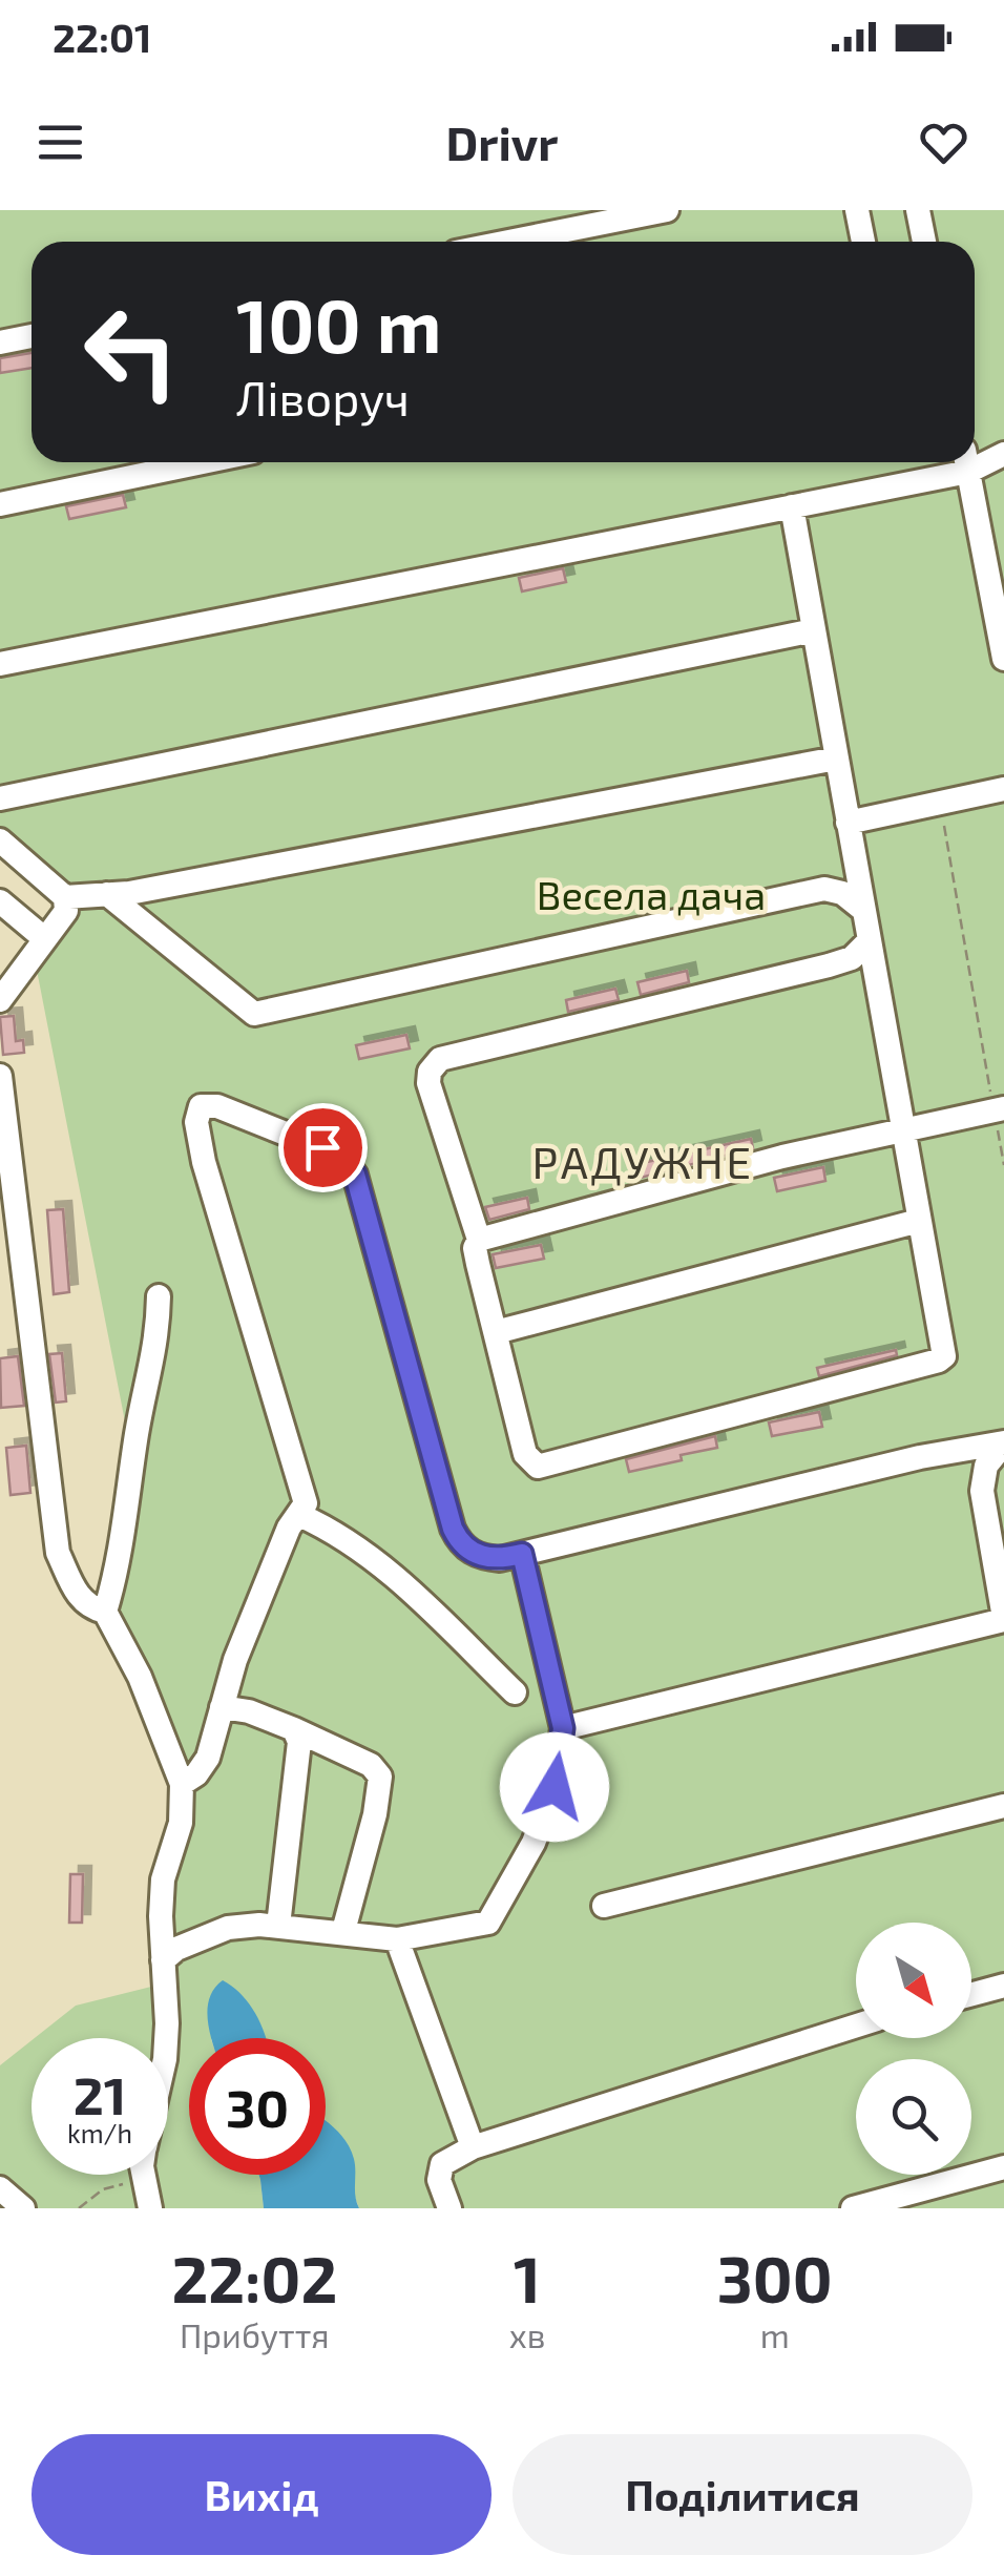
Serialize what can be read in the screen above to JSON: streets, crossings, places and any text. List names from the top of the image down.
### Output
{
  "districts": ["РАДУЖНЕ"],
  "parks": ["Весела дача"],
  "north": "bottom right",
  "page": {
    "status": "22:01",
    "header": "Drivr",
    "turn": ["100 m", "Ліворуч"],
    "speed": "21 km/h",
    "limit": "30",
    "eta": [
      "22:02",
      "Прибуття",
      "1",
      "хв",
      "300",
      "m"
    ],
    "buttons": ["Вихід", "Поділитися"]
  }
}
